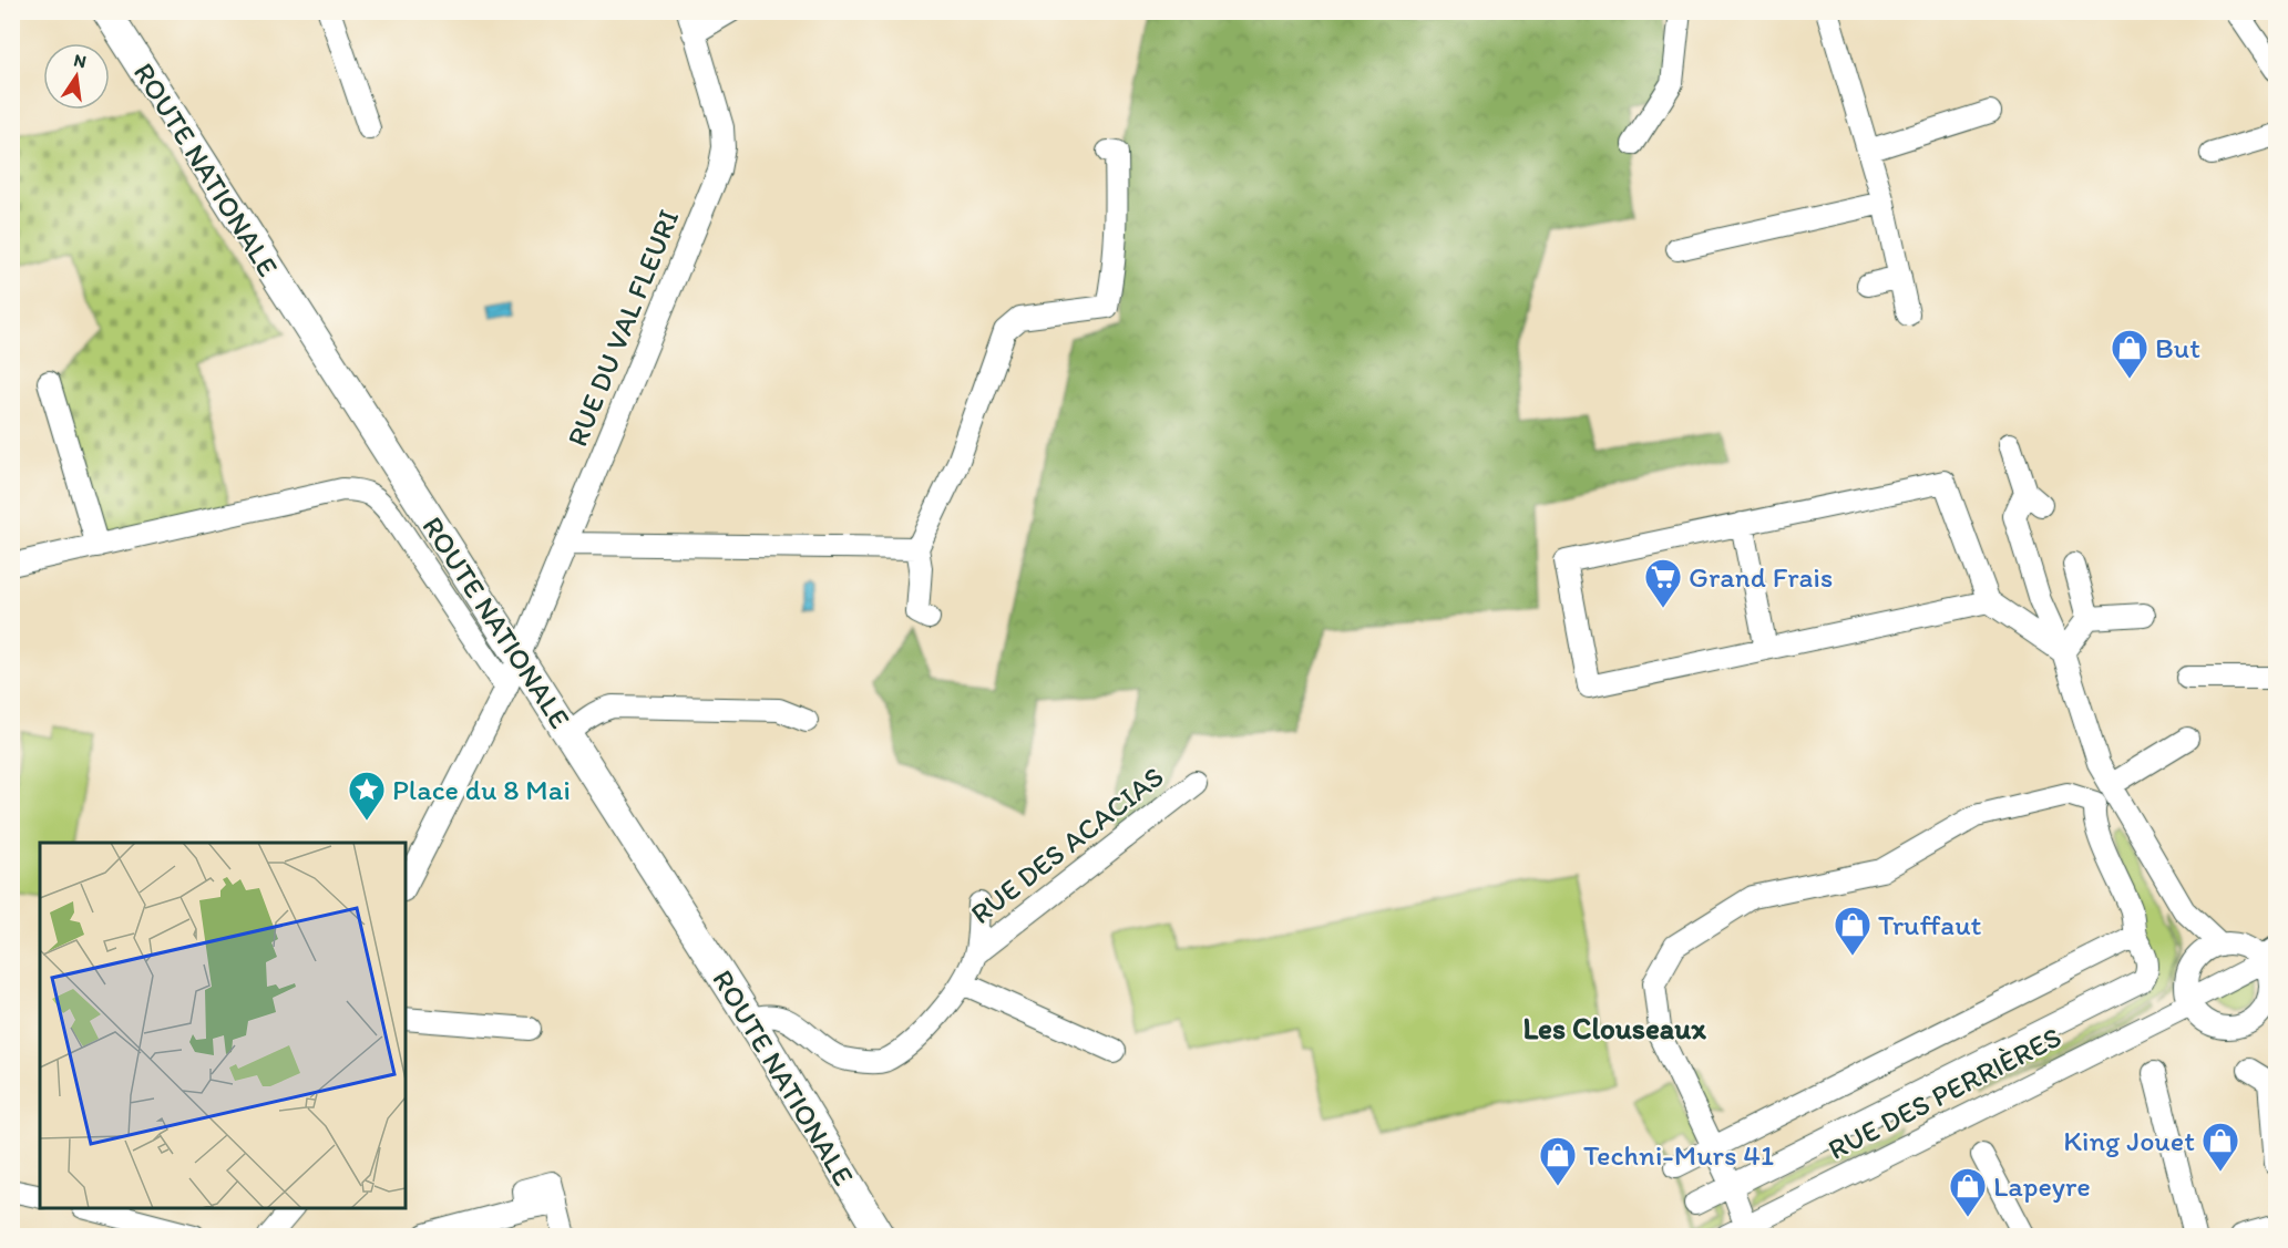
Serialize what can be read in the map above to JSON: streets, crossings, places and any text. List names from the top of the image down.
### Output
{
  "streets": {
    "main road": ["ROUTE NATIONALE"],
    "street": ["RUE DU VAL FLEURI", "RUE DES ACACIAS", "RUE DES PERRIÈRES"]
  },
  "crossings": [
    ["ROUTE NATIONALE", "RUE DU VAL FLEURI"],
    ["ROUTE NATIONALE", "RUE DES ACACIAS"]
  ],
  "districts": ["Les Clouseaux"],
  "places": {
    "shop": [
      "But",
      "Truffaut",
      "King Jouet",
      "Techni-Murs 41",
      "Lapeyre"
    ],
    "supermarket": ["Grand Frais"],
    "place": ["Place du 8 Mai"]
  },
  "north": "top"
}
